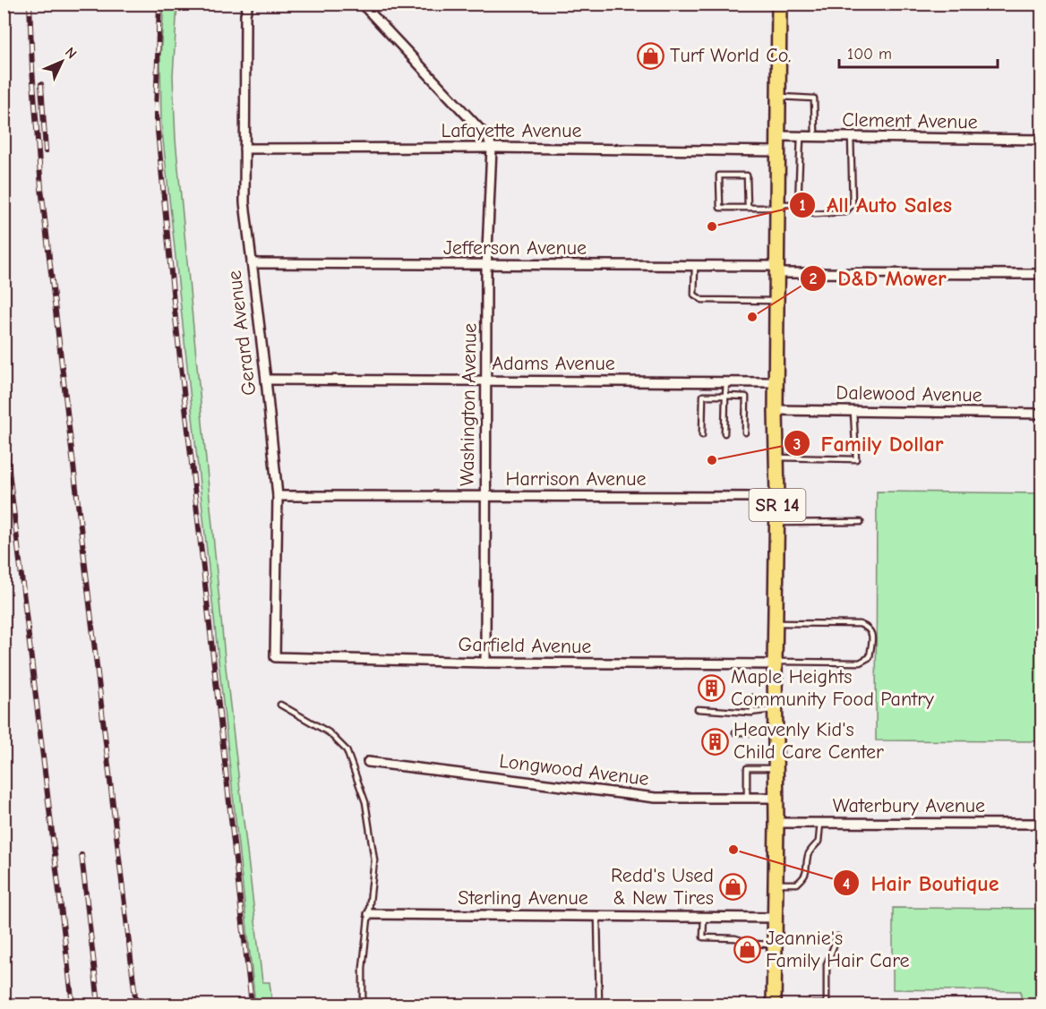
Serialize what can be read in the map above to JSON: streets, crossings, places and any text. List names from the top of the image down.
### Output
{
  "streets": {
    "main road": ["SR 14"],
    "street": [
      "Clement Avenue",
      "Lafayette Avenue",
      "Jefferson Avenue",
      "Gerard Avenue",
      "Adams Avenue",
      "Dalewood Avenue",
      "Washington Avenue",
      "Harrison Avenue",
      "Garfield Avenue",
      "Longwood Avenue",
      "Waterbury Avenue",
      "Sterling Avenue"
    ]
  },
  "crossings": [
    ["Clement Avenue", "SR 14"],
    ["Lafayette Avenue", "Gerard Avenue"],
    ["Lafayette Avenue", "Washington Avenue"],
    ["Lafayette Avenue", "SR 14"],
    ["Jefferson Avenue", "Gerard Avenue"],
    ["Jefferson Avenue", "Washington Avenue"],
    ["Jefferson Avenue", "SR 14"],
    ["Gerard Avenue", "Adams Avenue"],
    ["Gerard Avenue", "Harrison Avenue"],
    ["Gerard Avenue", "Garfield Avenue"],
    ["Adams Avenue", "Washington Avenue"],
    ["Adams Avenue", "SR 14"],
    ["Dalewood Avenue", "SR 14"],
    ["Washington Avenue", "Harrison Avenue"],
    ["Washington Avenue", "Garfield Avenue"],
    ["Harrison Avenue", "SR 14"],
    ["SR 14", "Garfield Avenue"],
    ["SR 14", "Longwood Avenue"],
    ["SR 14", "Waterbury Avenue"],
    ["SR 14", "Sterling Avenue"]
  ],
  "places": {
    "shop": ["Turf World Co.", "Redd's Used & New Tires", "Jeannie's Family Hair Care"],
    "other": [
      "All Auto Sales",
      "D&D Mower",
      "Family Dollar",
      "Hair Boutique"
    ],
    "building": ["Maple Heights Community Food Pantry", "Heavenly Kid's Child Care Center"]
  },
  "scale_bar": "100 m",
  "north": "top right"
}
